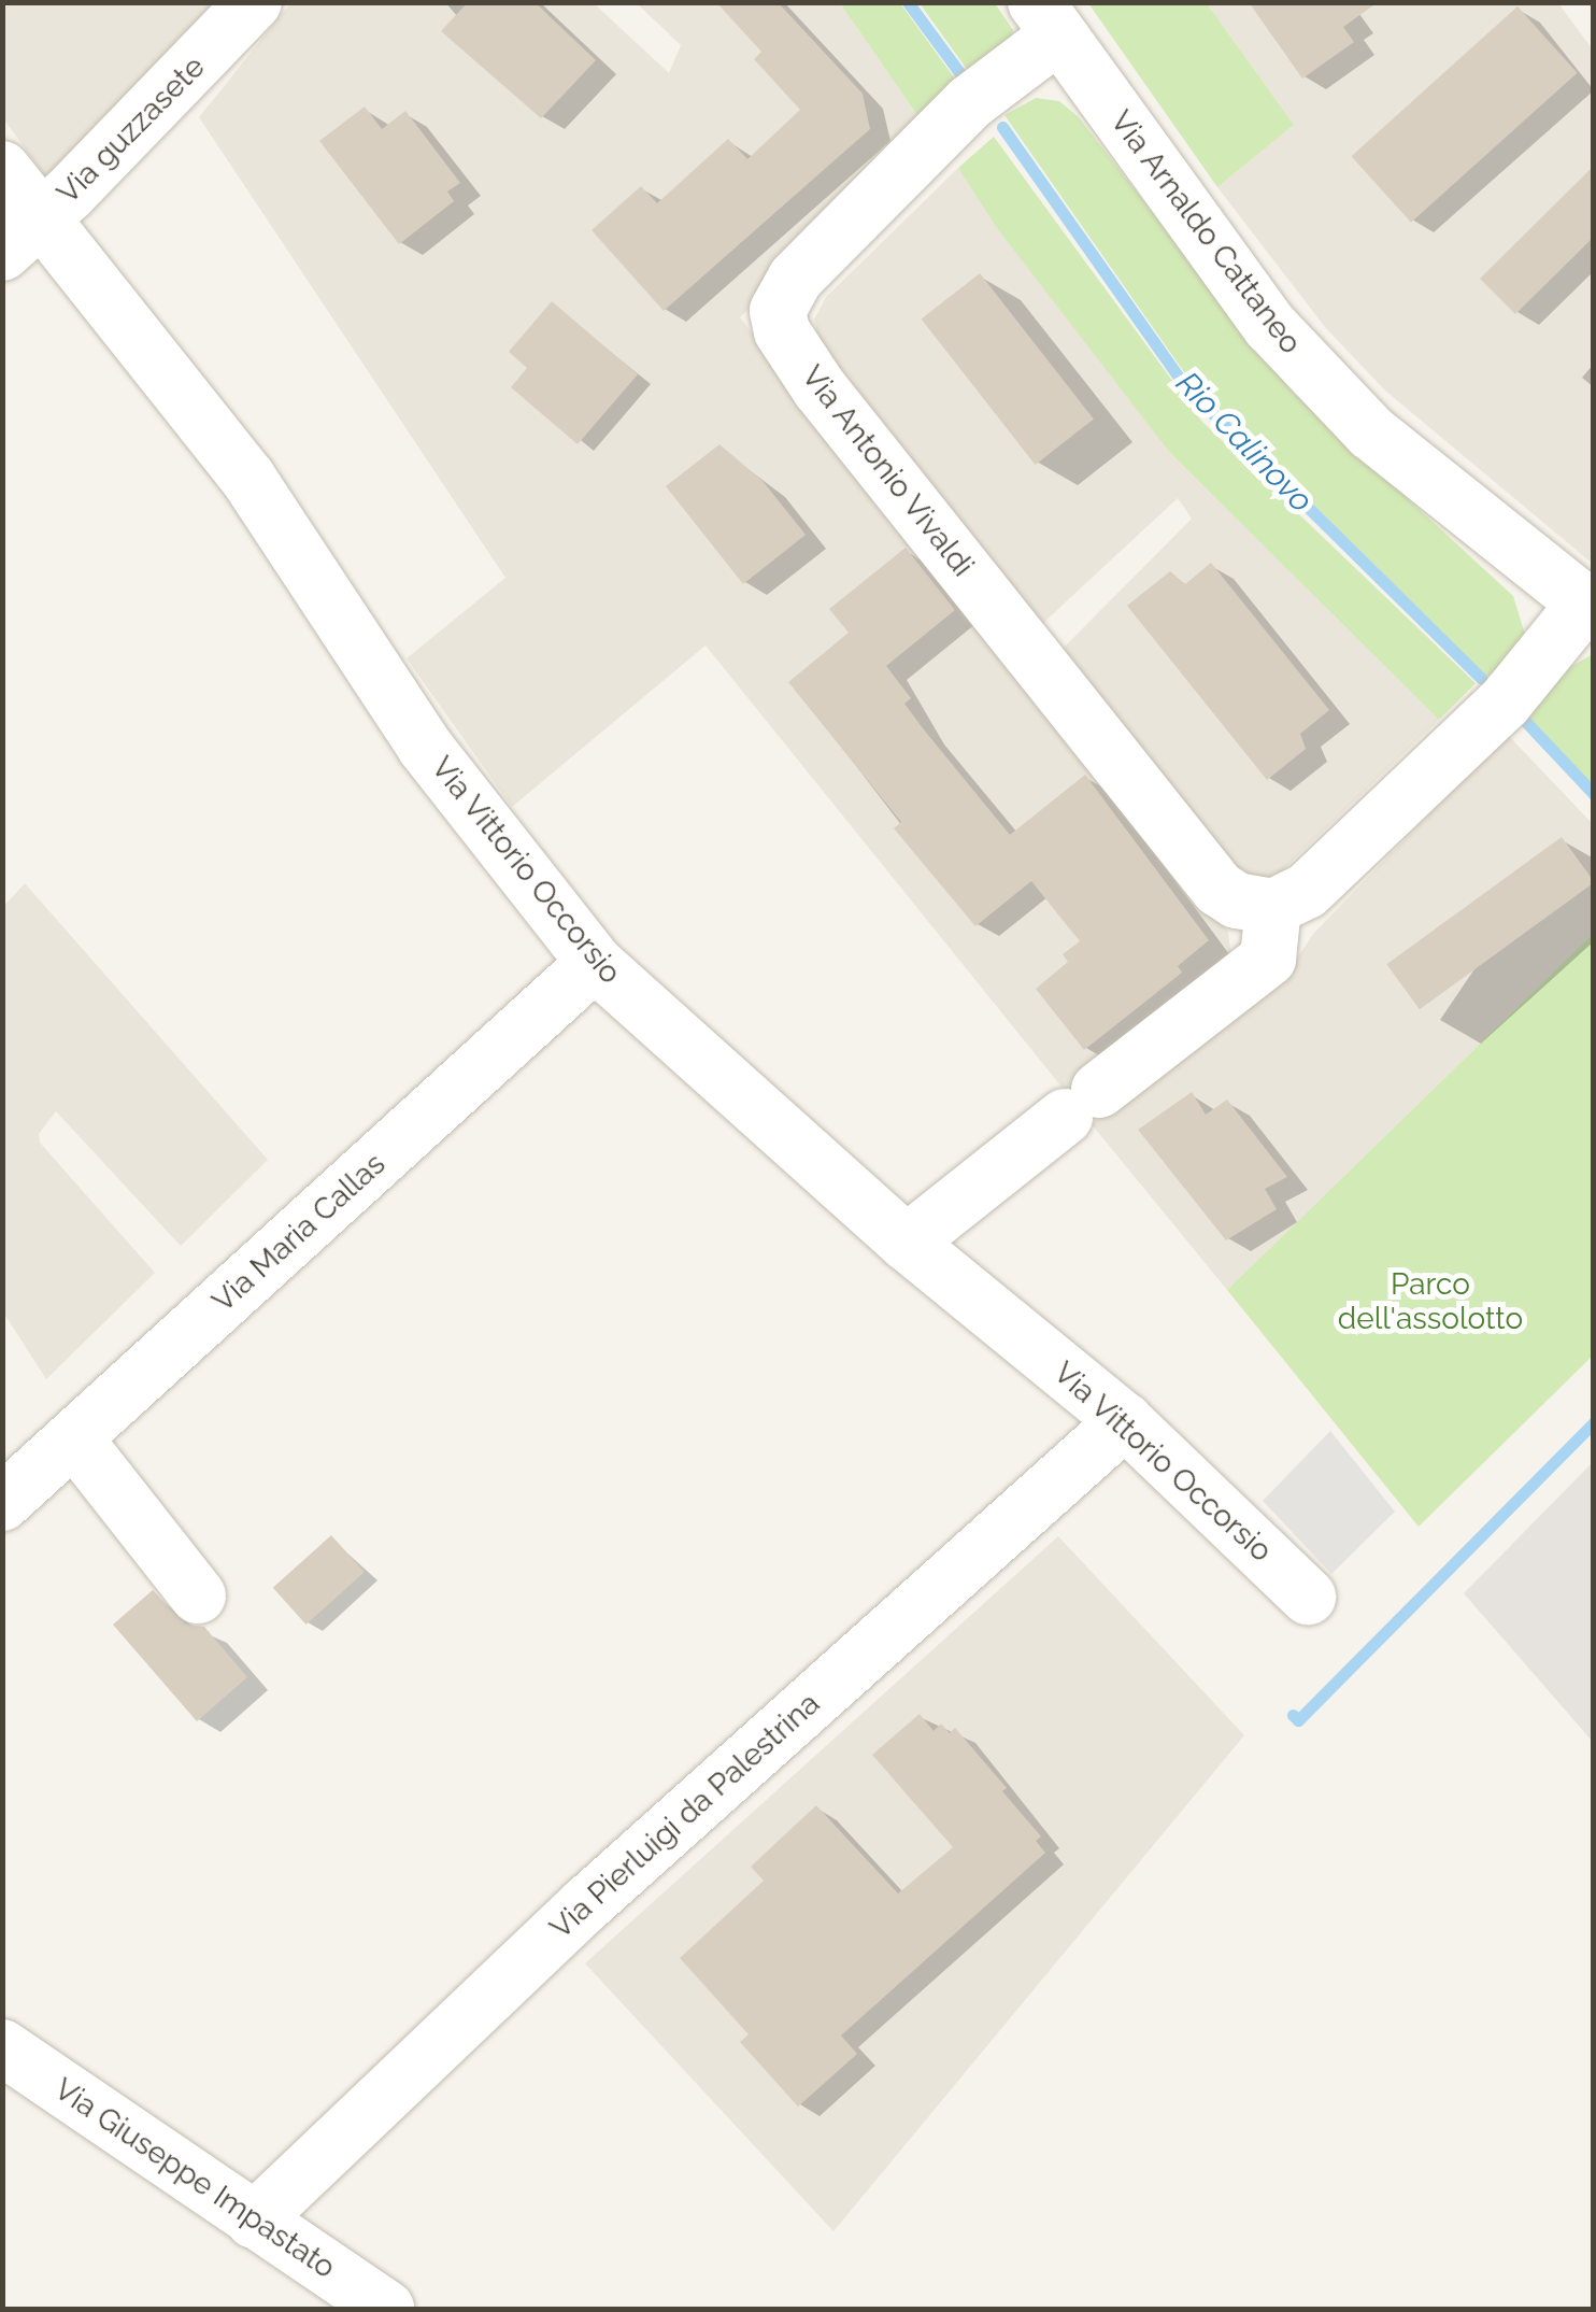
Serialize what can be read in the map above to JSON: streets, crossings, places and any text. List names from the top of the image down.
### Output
{
  "streets": {
    "street": [
      "Via guzzasete",
      "Via Arnaldo Cattaneo",
      "Via Antonio Vivaldi",
      "Via Vittorio Occorsio",
      "Via Maria Callas",
      "Via Pierluigi da Palestrina",
      "Via Giuseppe Impastato"
    ]
  },
  "crossings": [
    ["Via guzzasete", "Via Vittorio Occorsio"],
    ["Via Arnaldo Cattaneo", "Via Antonio Vivaldi"],
    ["Via Vittorio Occorsio", "Via Maria Callas"],
    ["Via Vittorio Occorsio", "Via Pierluigi da Palestrina"],
    ["Via Pierluigi da Palestrina", "Via Giuseppe Impastato"]
  ],
  "water": ["Rio Calinovo"],
  "parks": ["Parco dell'assolotto"]
}
